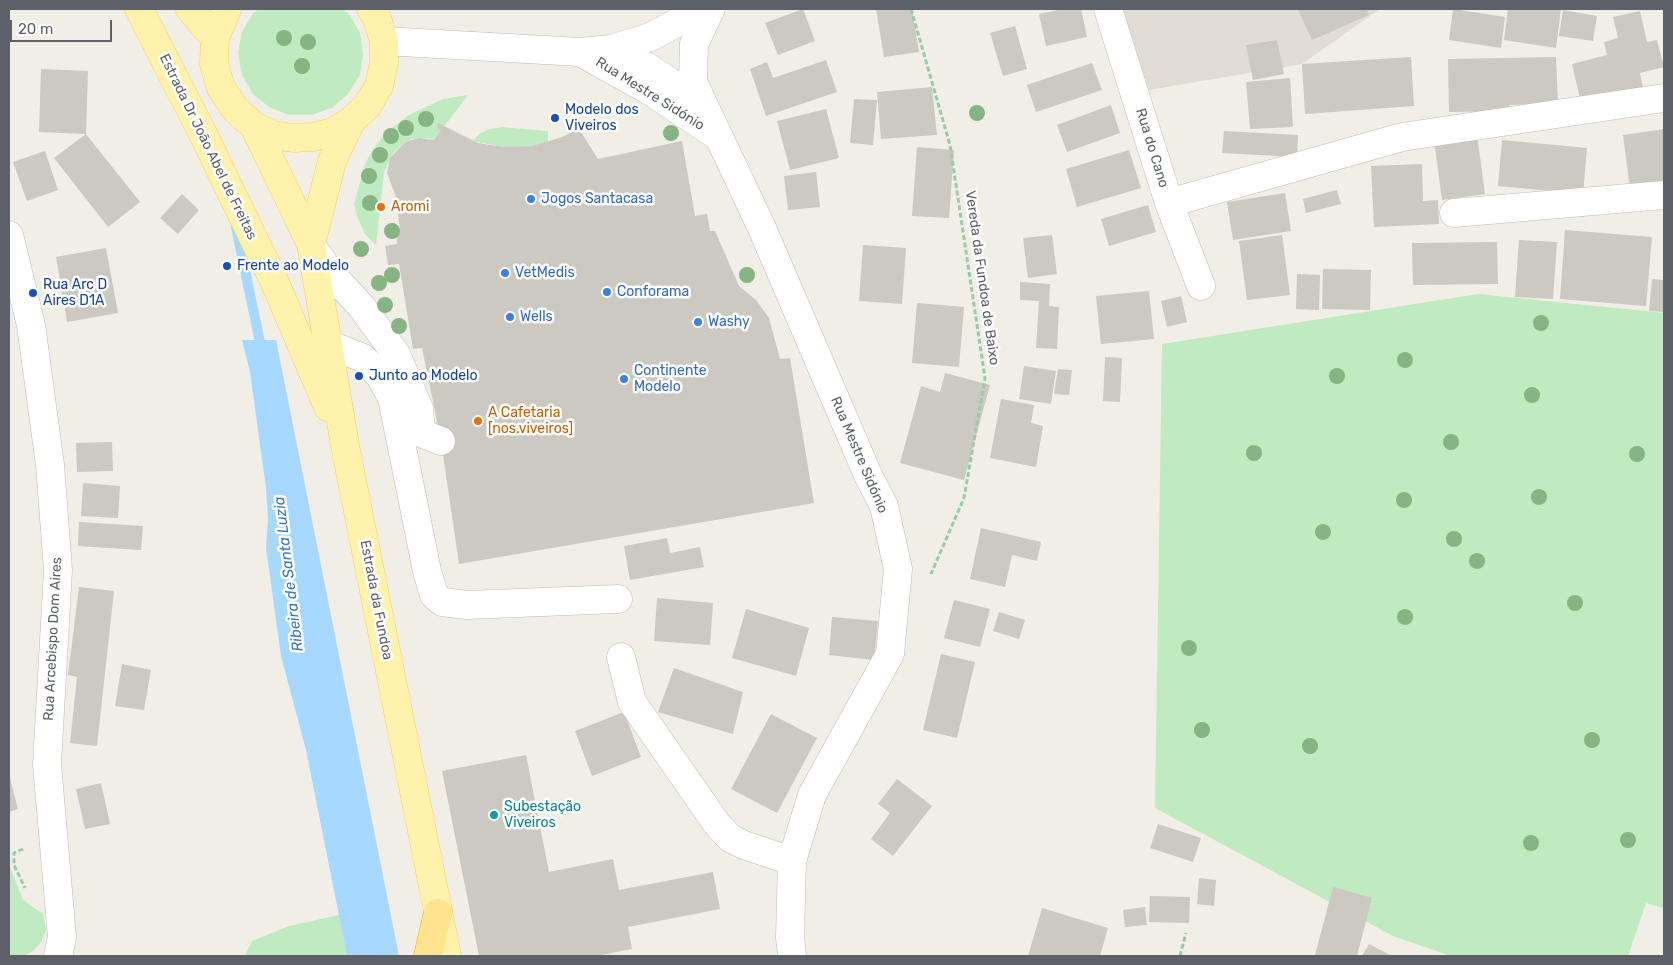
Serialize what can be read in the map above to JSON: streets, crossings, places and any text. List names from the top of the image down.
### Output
{
  "streets": {
    "main road": ["Estrada Dr João Abel de Freitas", "Estrada da Fundoa"],
    "street": ["Rua Mestre Sidónio", "Rua do Cano", "Rua Arcebispo Dom Aires"],
    "path": ["Vereda da Fundoa de Baixo"]
  },
  "crossings": [
    ["Estrada Dr João Abel de Freitas", "Estrada da Fundoa"]
  ],
  "water": ["Ribeira de Santa Luzia"],
  "places": [
    "Modelo dos Viveiros",
    "Jogos Santacasa",
    "Aromi",
    "Frente ao Modelo",
    "VetMedis",
    "Conforama",
    "Rua Arc D Aires D1A",
    "Wells",
    "Washy",
    "Junto ao Modelo",
    "Continente Modelo",
    "A Cafetaria [nos.viveiros]",
    "Subestação Viveiros"
  ],
  "scale_bar": "20 m"
}
